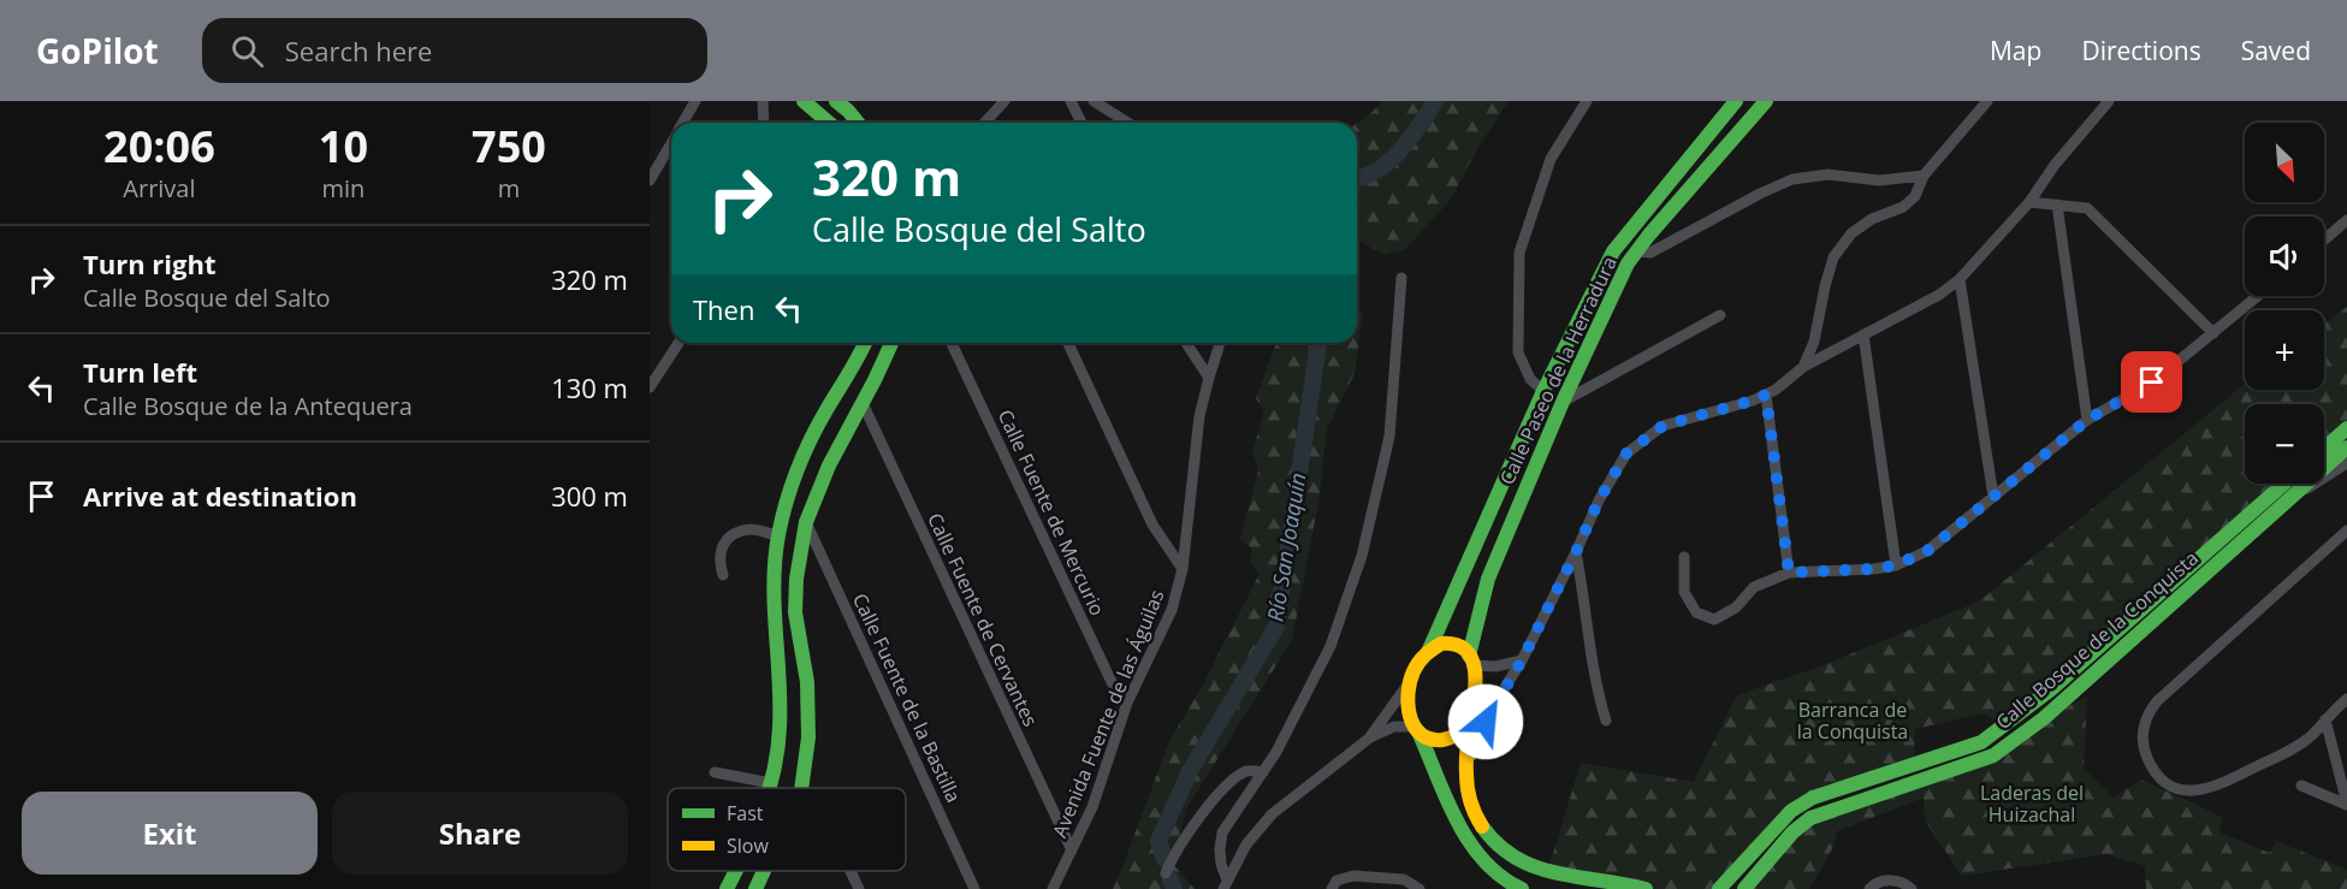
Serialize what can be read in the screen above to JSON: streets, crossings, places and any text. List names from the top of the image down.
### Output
{
  "streets": {
    "main road": ["Calle Paseo de la Herradura", "Calle Bosque de la Conquista"],
    "street": [
      "Calle Fuente de Mercurio",
      "Calle Fuente de Cervantes",
      "Calle Fuente de la Bastilla",
      "Avenida Fuente de las Águilas"
    ]
  },
  "crossings": [
    ["Calle Fuente de Mercurio", "Avenida Fuente de las Águilas"],
    ["Calle Fuente de Cervantes", "Avenida Fuente de las Águilas"]
  ],
  "water": ["Río San Joaquín"],
  "parks": ["Barranca de la Conquista", "Laderas del Huizachal"],
  "legend": ["Fast", "Slow"],
  "north": "bottom right",
  "page": {
    "header": "GoPilot",
    "search": "Search here",
    "nav": ["Map", "Directions", "Saved"],
    "eta": [
      "20:06",
      "Arrival",
      "10",
      "min",
      "750",
      "m"
    ],
    "map_buttons": ["+", "−"],
    "turn": ["320 m", "Calle Bosque del Salto"],
    "list": [
      {
        "name": "Turn right",
        "note": "Calle Bosque del Salto",
        "value": "320 m"
      },
      {
        "name": "Turn left",
        "note": "Calle Bosque de la Antequera",
        "value": "130 m"
      },
      {
        "name": "Arrive at destination",
        "value": "300 m"
      }
    ],
    "then": "Then",
    "buttons": ["Exit", "Share"]
  }
}
